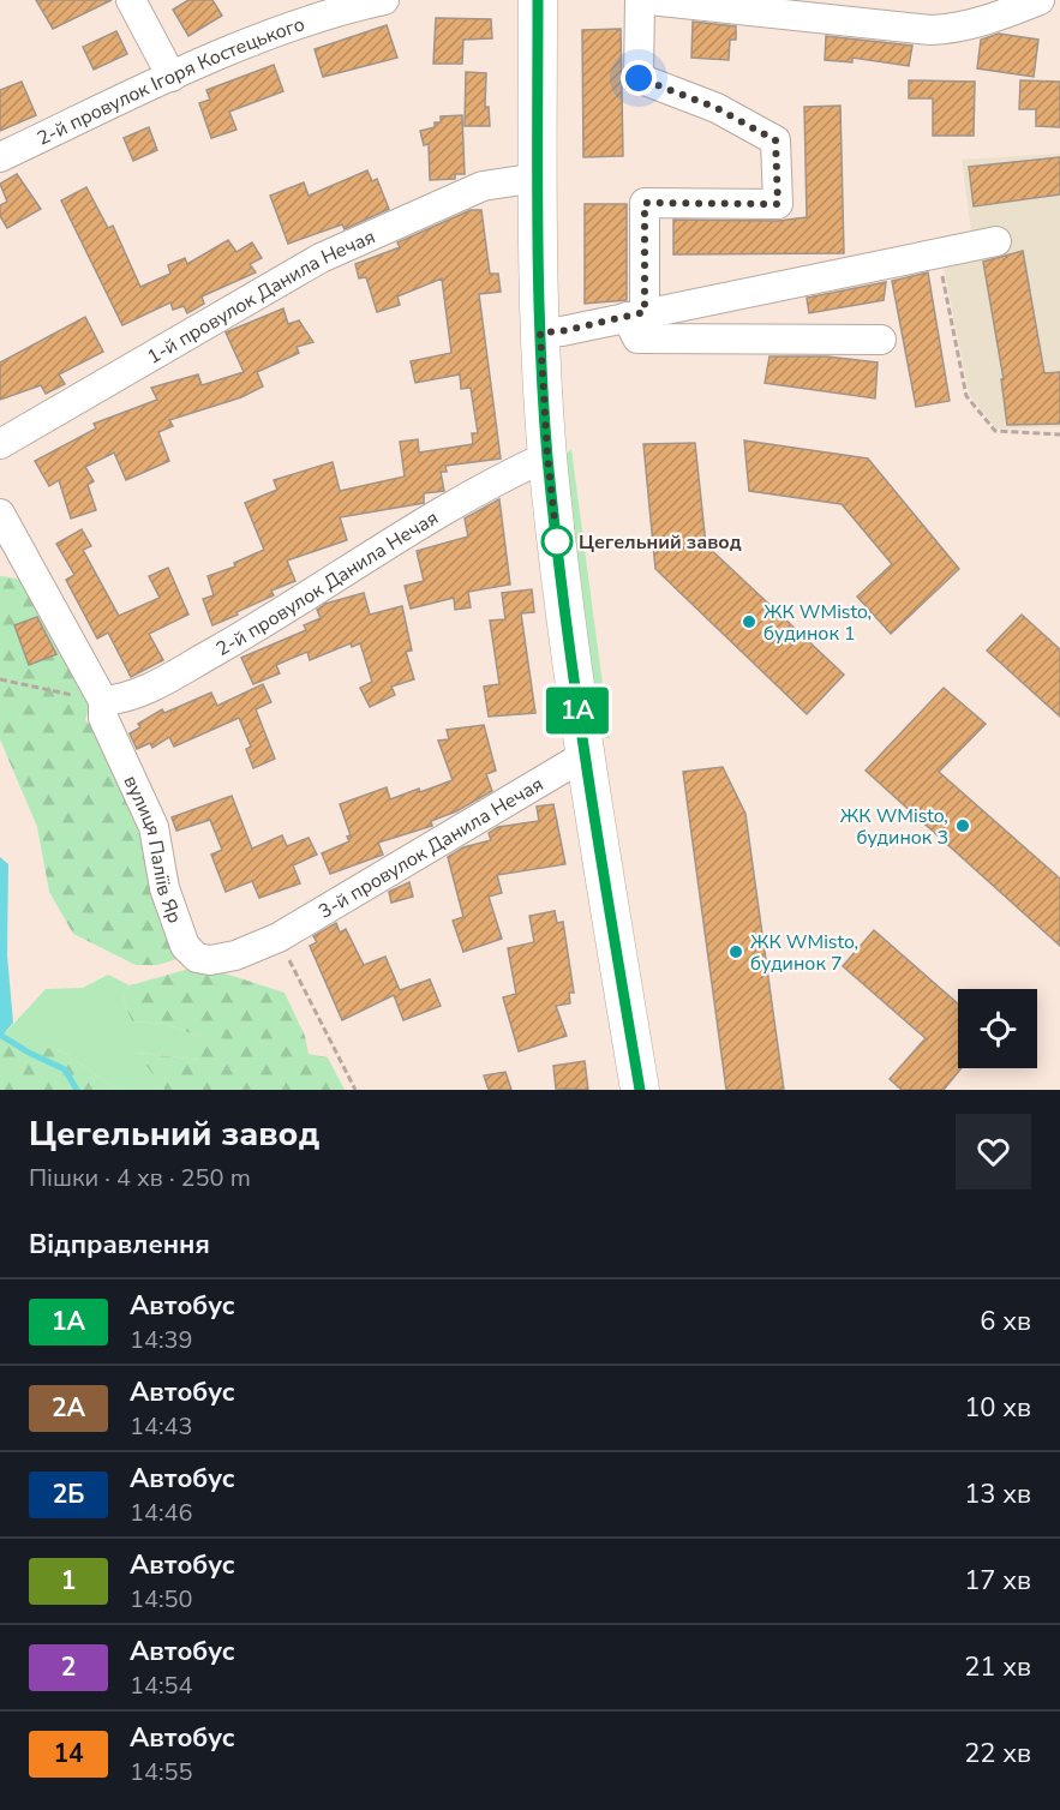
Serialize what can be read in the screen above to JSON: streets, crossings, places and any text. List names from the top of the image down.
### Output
{
  "streets": {
    "street": [
      "2-й провулок Ігоря Костецького",
      "1-й провулок Данила Нечая",
      "2-й провулок Данила Нечая",
      "3-й провулок Данила Нечая",
      "вулиця Паліїв Яр"
    ]
  },
  "crossings": [
    ["2-й провулок Данила Нечая", "вулиця Паліїв Яр"],
    ["3-й провулок Данила Нечая", "вулиця Паліїв Яр"]
  ],
  "places": [
    "Цегельний завод",
    "ЖК WMisto, будинок 1",
    "ЖК WMisto, будинок 3",
    "ЖК WMisto, будинок 7"
  ],
  "lines": ["bus line 1А"],
  "page": {
    "on_map": "1А",
    "heading": [
      ["Цегельний завод", "Пішки · 4 хв · 250 m"],
      "Відправлення"
    ],
    "list": [
      {
        "mark": "1А",
        "name": "Автобус",
        "note": "14:39",
        "value": "6 хв"
      },
      {
        "mark": "2А",
        "name": "Автобус",
        "note": "14:43",
        "value": "10 хв"
      },
      {
        "mark": "2Б",
        "name": "Автобус",
        "note": "14:46",
        "value": "13 хв"
      },
      {
        "mark": "1",
        "name": "Автобус",
        "note": "14:50",
        "value": "17 хв"
      },
      {
        "mark": "2",
        "name": "Автобус",
        "note": "14:54",
        "value": "21 хв"
      },
      {
        "mark": "14",
        "name": "Автобус",
        "note": "14:55",
        "value": "22 хв"
      }
    ]
  }
}
